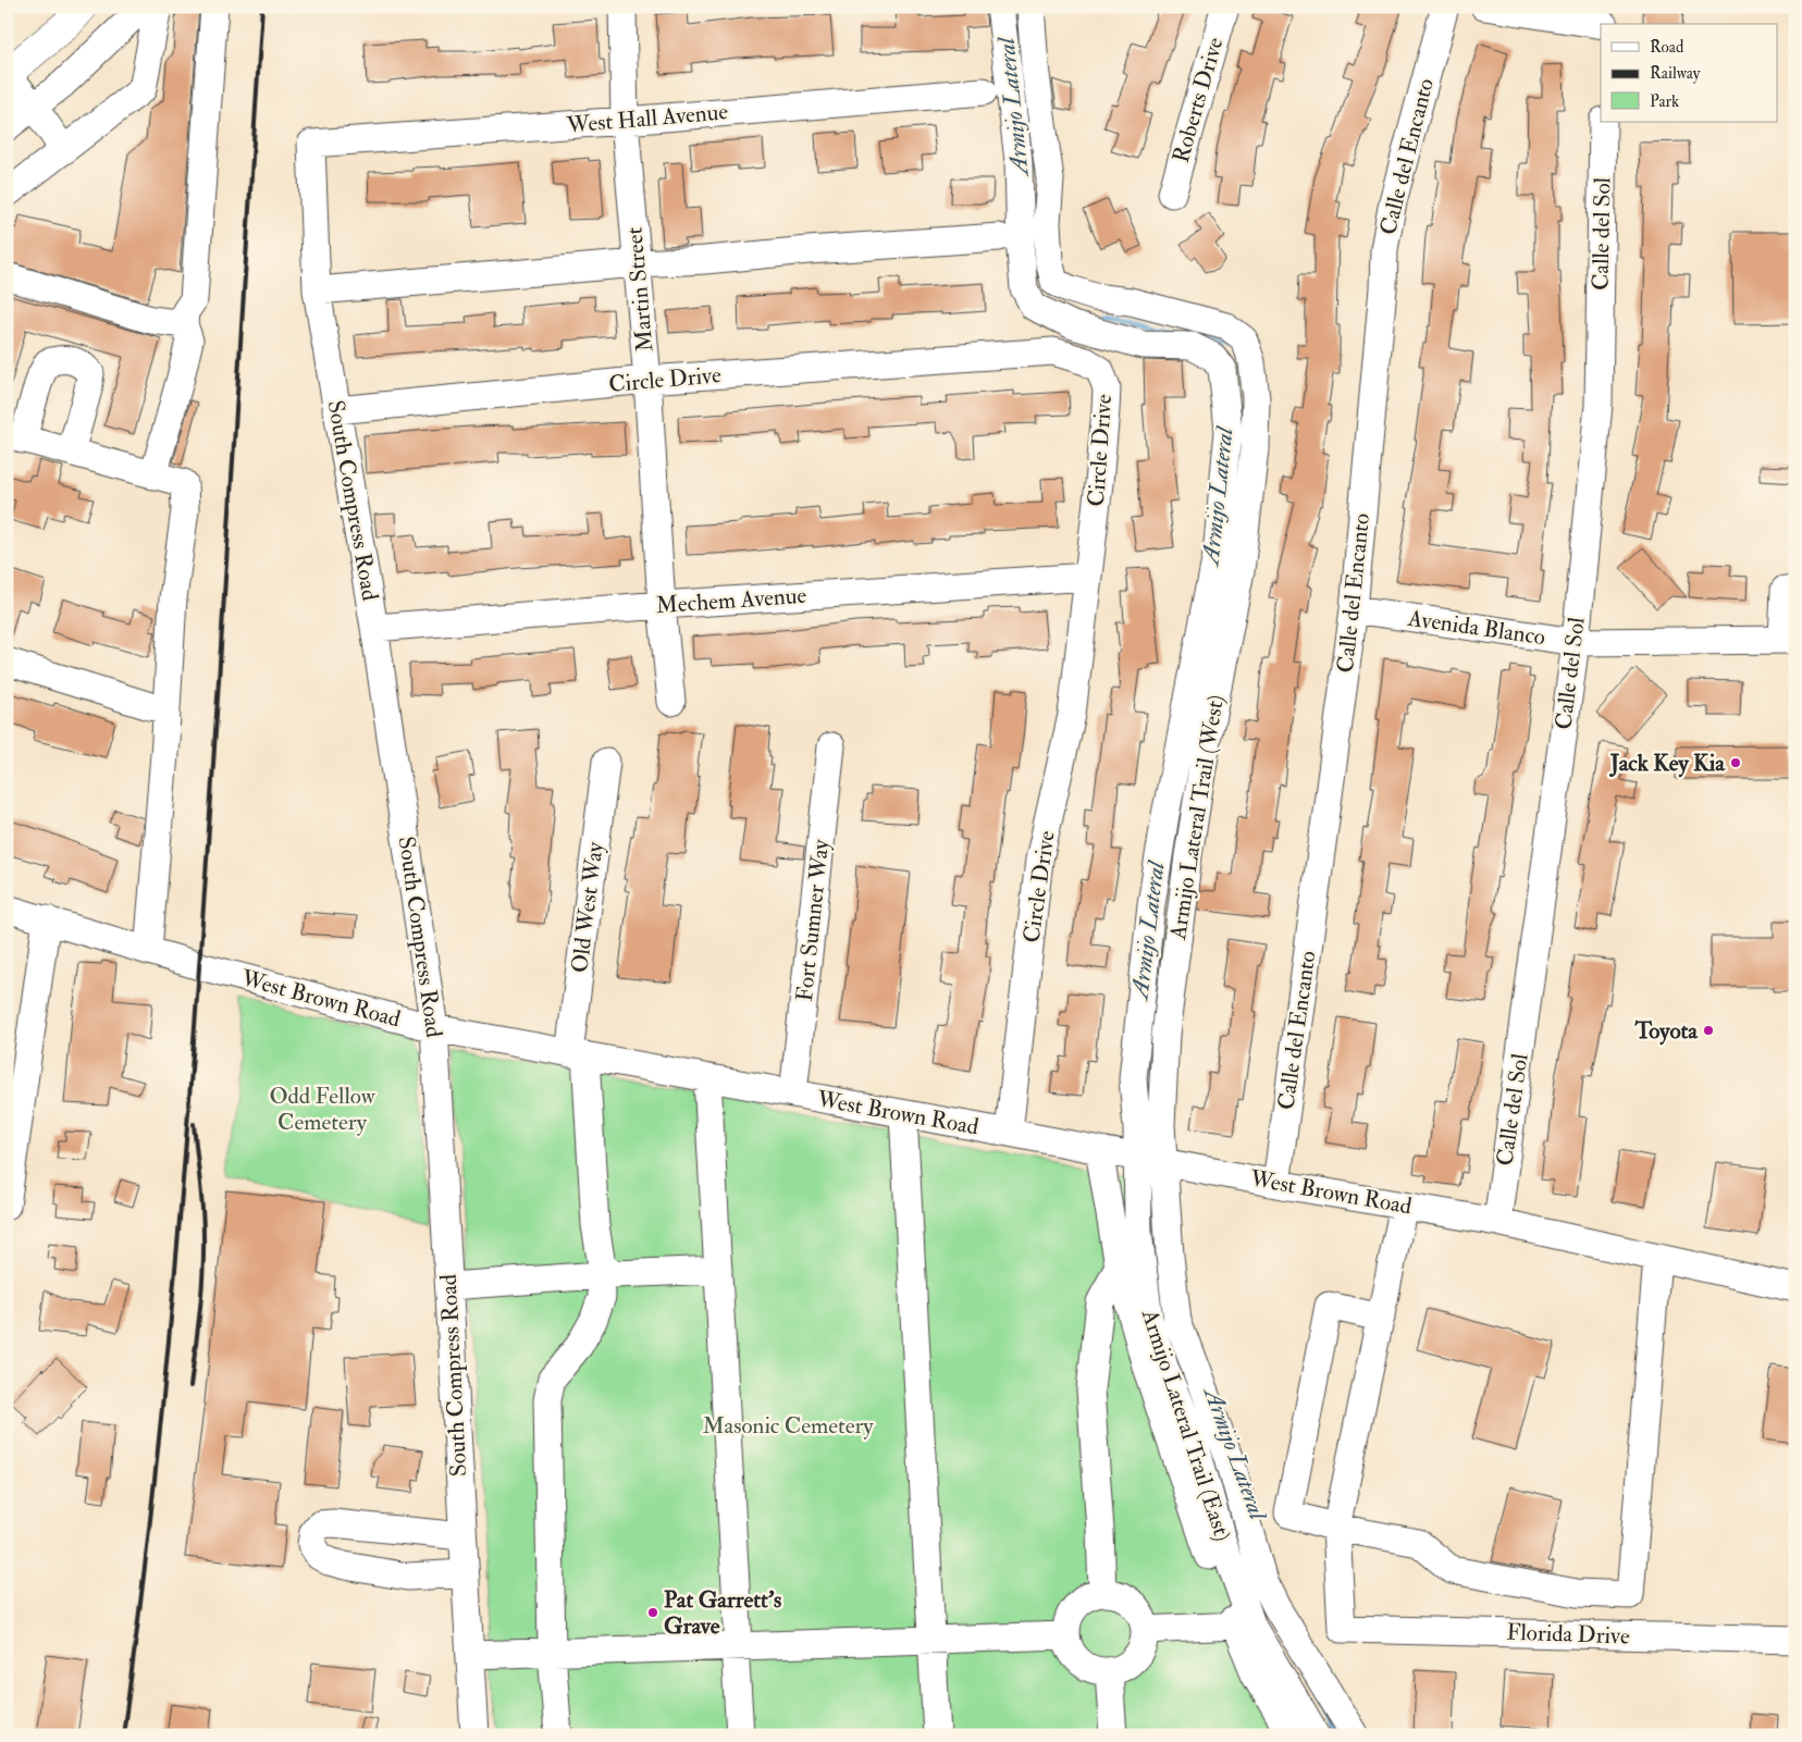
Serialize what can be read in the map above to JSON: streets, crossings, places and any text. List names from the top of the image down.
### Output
{
  "streets": {
    "street": [
      "Roberts Drive",
      "West Hall Avenue",
      "Calle del Encanto",
      "Calle del Sol",
      "Martin Street",
      "Circle Drive",
      "South Compress Road",
      "Mechem Avenue",
      "Avenida Blanco",
      "Armijo Lateral Trail (West)",
      "Old West Way",
      "Fort Sumner Way",
      "West Brown Road",
      "Armijo Lateral Trail (East)",
      "Florida Drive"
    ]
  },
  "crossings": [
    ["West Hall Avenue", "Martin Street"],
    ["West Hall Avenue", "South Compress Road"],
    ["Calle del Encanto", "Avenida Blanco"],
    ["Calle del Encanto", "West Brown Road"],
    ["Calle del Sol", "Avenida Blanco"],
    ["Calle del Sol", "West Brown Road"],
    ["Martin Street", "Circle Drive"],
    ["Martin Street", "Mechem Avenue"],
    ["Circle Drive", "South Compress Road"],
    ["Circle Drive", "Mechem Avenue"],
    ["Circle Drive", "West Brown Road"],
    ["South Compress Road", "Mechem Avenue"],
    ["South Compress Road", "West Brown Road"],
    ["Armijo Lateral Trail (West)", "West Brown Road"],
    ["Old West Way", "West Brown Road"],
    ["Fort Sumner Way", "West Brown Road"],
    ["West Brown Road", "Armijo Lateral Trail (East)"]
  ],
  "water": ["Armijo Lateral"],
  "parks": ["Odd Fellow Cemetery", "Masonic Cemetery"],
  "places": ["Jack Key Kia", "Toyota", "Pat Garrett's Grave"],
  "legend": ["Road", "Railway", "Park"]
}
